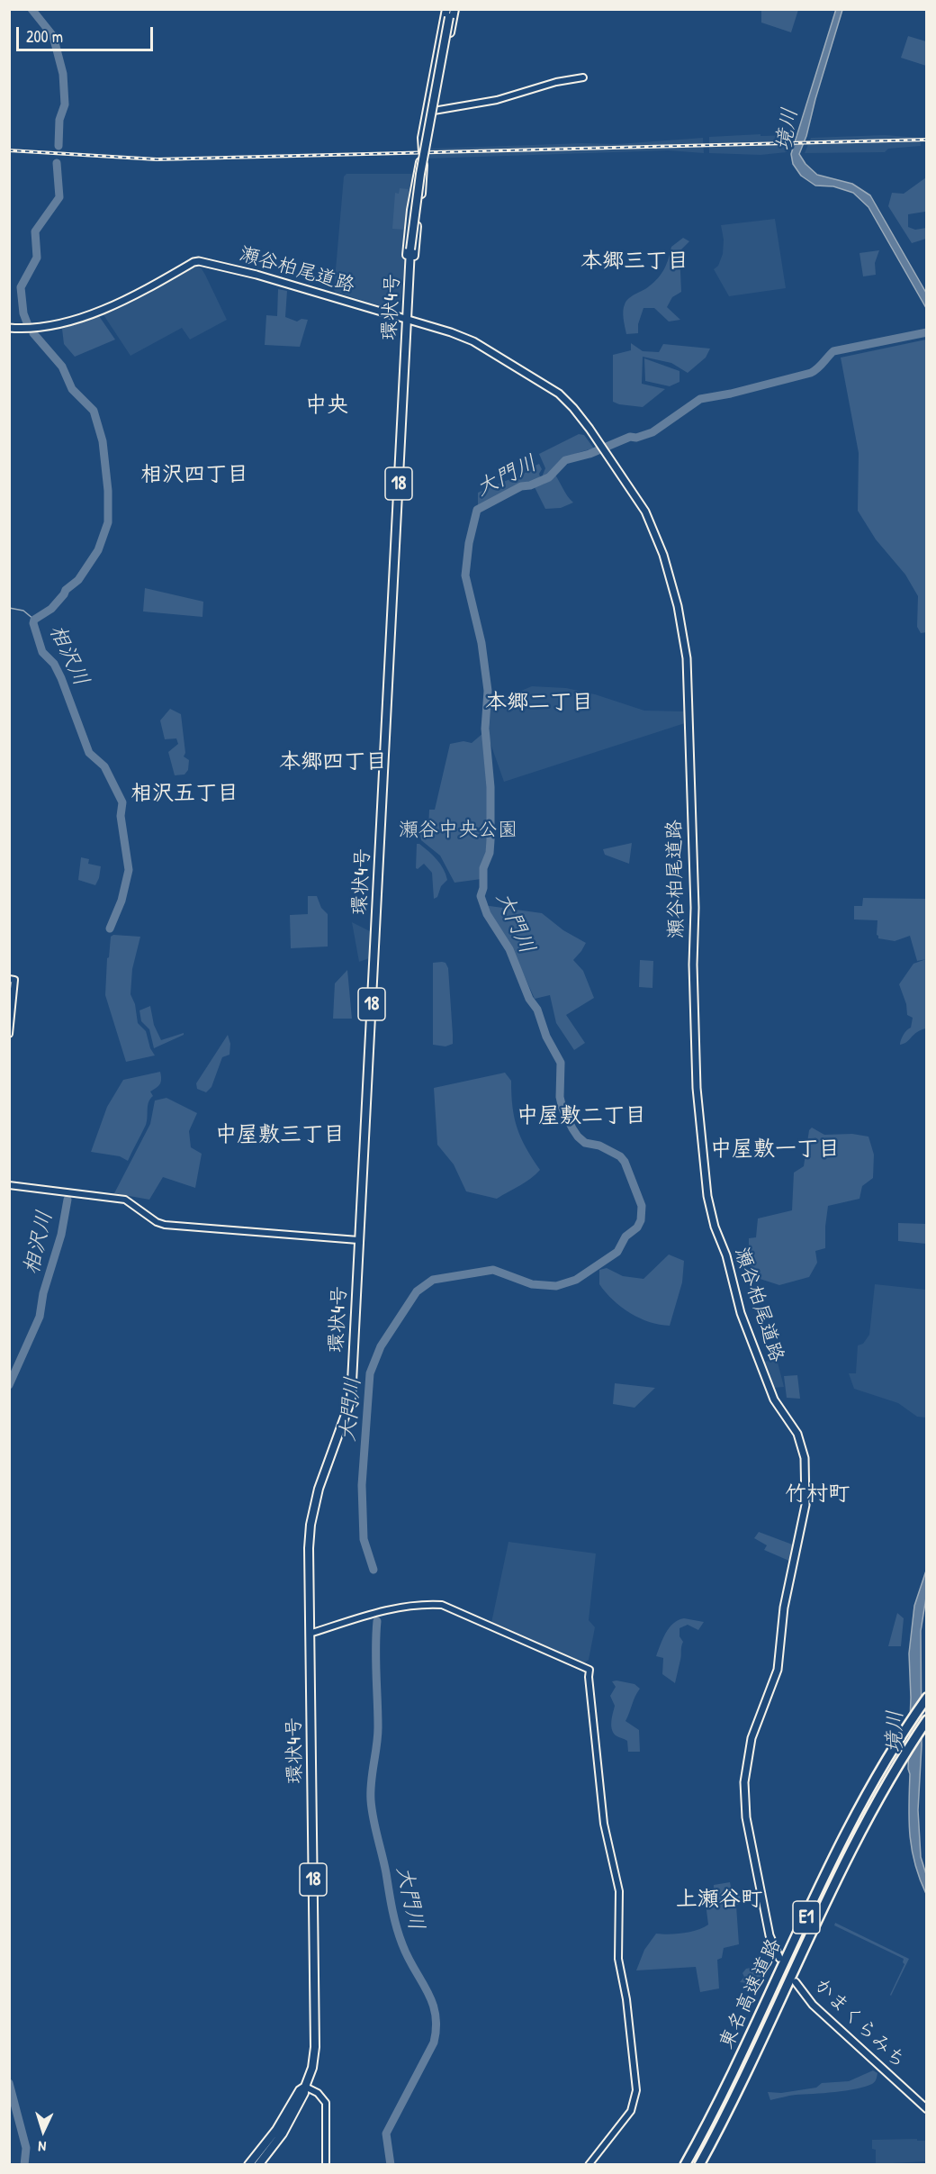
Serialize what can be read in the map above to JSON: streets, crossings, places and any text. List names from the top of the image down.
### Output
{
  "streets": {
    "highway": ["E1", "東名高速道路"],
    "main road": [
      "瀬谷柏尾道路",
      "環状4号",
      "18",
      "かまくらみち"
    ]
  },
  "crossings": [
    ["瀬谷柏尾道路", "環状4号"],
    ["環状4号", "18"]
  ],
  "districts": [
    "本郷三丁目",
    "中央",
    "相沢四丁目",
    "本郷二丁目",
    "本郷四丁目",
    "相沢五丁目",
    "中屋敷二丁目",
    "中屋敷三丁目",
    "中屋敷一丁目",
    "竹村町",
    "上瀬谷町"
  ],
  "water": ["境川", "大門川", "相沢川"],
  "parks": ["瀬谷中央公園"],
  "scale_bar": "200 m",
  "north": "bottom"
}
